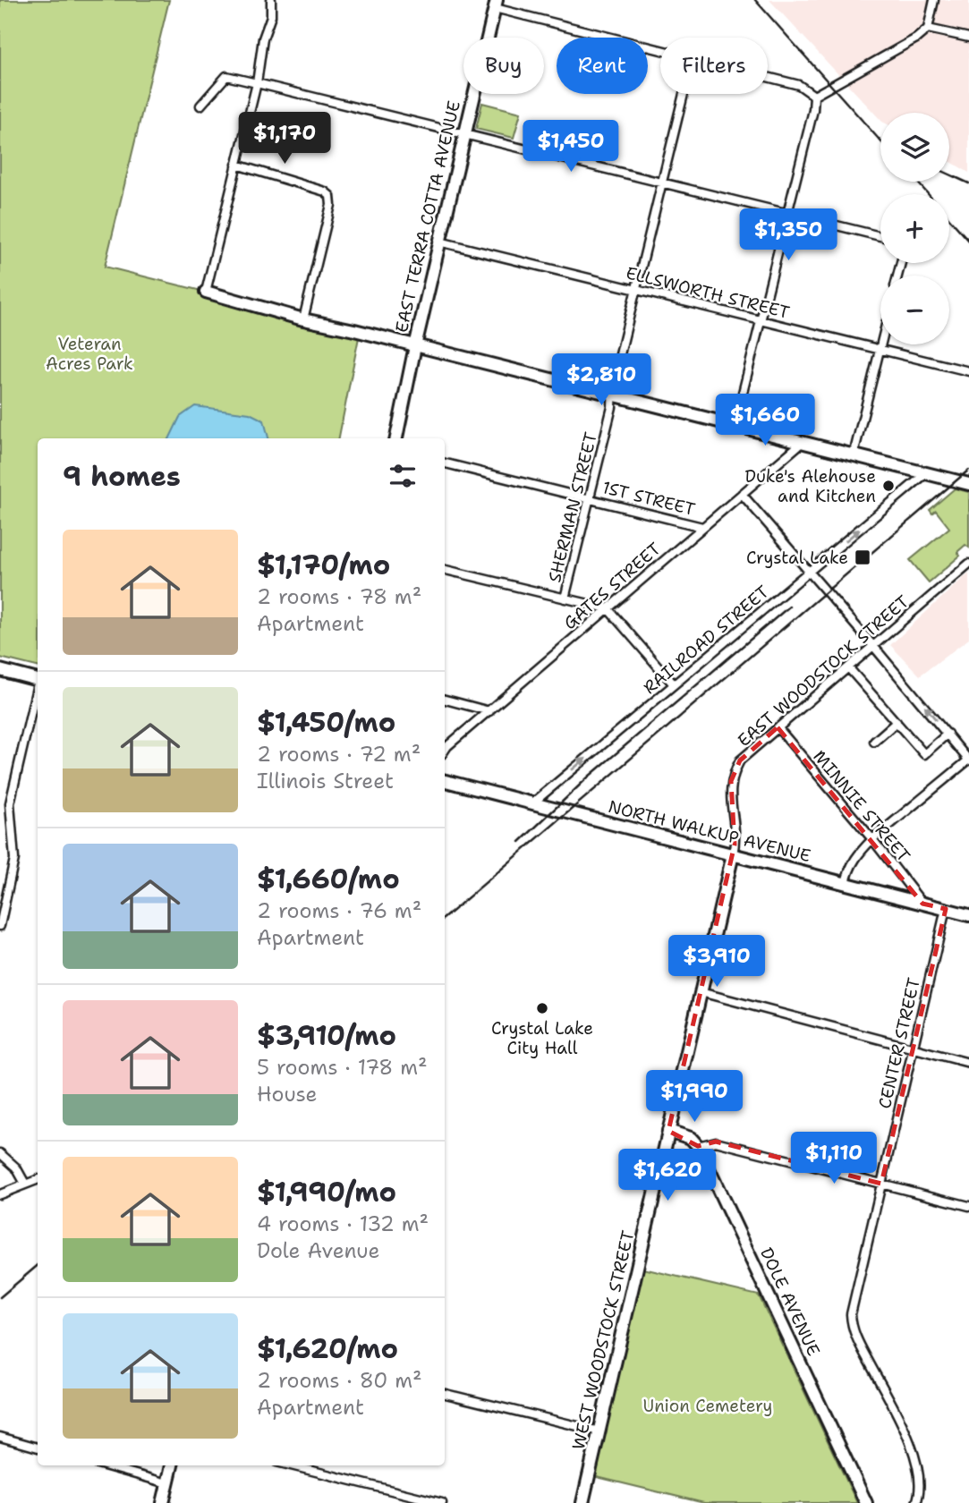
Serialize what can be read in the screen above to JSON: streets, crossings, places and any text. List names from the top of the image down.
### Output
{
  "streets": {
    "street": [
      "EAST TERRA COTTA AVENUE",
      "ELLSWORTH STREET",
      "1ST STREET",
      "SHERMAN STREET",
      "GATES STREET",
      "RAILROAD STREET",
      "EAST WOODSTOCK STREET",
      "MINNIE STREET",
      "NORTH WALKUP AVENUE",
      "CENTER STREET",
      "DOLE AVENUE",
      "WEST WOODSTOCK STREET"
    ]
  },
  "crossings": [
    ["EAST TERRA COTTA AVENUE", "ELLSWORTH STREET"],
    ["ELLSWORTH STREET", "SHERMAN STREET"],
    ["1ST STREET", "SHERMAN STREET"],
    ["1ST STREET", "GATES STREET"],
    ["RAILROAD STREET", "NORTH WALKUP AVENUE"],
    ["EAST WOODSTOCK STREET", "MINNIE STREET"],
    ["EAST WOODSTOCK STREET", "NORTH WALKUP AVENUE"],
    ["EAST WOODSTOCK STREET", "WEST WOODSTOCK STREET"],
    ["MINNIE STREET", "NORTH WALKUP AVENUE"],
    ["NORTH WALKUP AVENUE", "CENTER STREET"],
    ["NORTH WALKUP AVENUE", "WEST WOODSTOCK STREET"]
  ],
  "one_way": ["RAILROAD STREET"],
  "parks": ["Veteran Acres Park", "Union Cemetery"],
  "places": {
    "other": ["Duke's Alehouse and Kitchen", "Crystal Lake City Hall"],
    "transit": ["Crystal Lake"]
  },
  "page": {
    "chip": ["Buy", "Rent", "Filters"],
    "price": [
      "$1,170",
      "$1,450",
      "$1,350",
      "$2,810",
      "$1,660",
      "$3,910",
      "$1,990",
      "$1,110",
      "$1,620"
    ],
    "map_buttons": ["+", "−"],
    "heading": "9 homes",
    "list": [
      {
        "name": "$1,170/mo",
        "note": "2 rooms · 78 m² · Apartment"
      },
      {
        "name": "$1,450/mo",
        "note": "2 rooms · 72 m² · Illinois Street"
      },
      {
        "name": "$1,660/mo",
        "note": "2 rooms · 76 m² · Apartment"
      },
      {
        "name": "$3,910/mo",
        "note": "5 rooms · 178 m² · House"
      },
      {
        "name": "$1,990/mo",
        "note": "4 rooms · 132 m² · Dole Avenue"
      },
      {
        "name": "$1,620/mo",
        "note": "2 rooms · 80 m² · Apartment"
      }
    ]
  }
}
